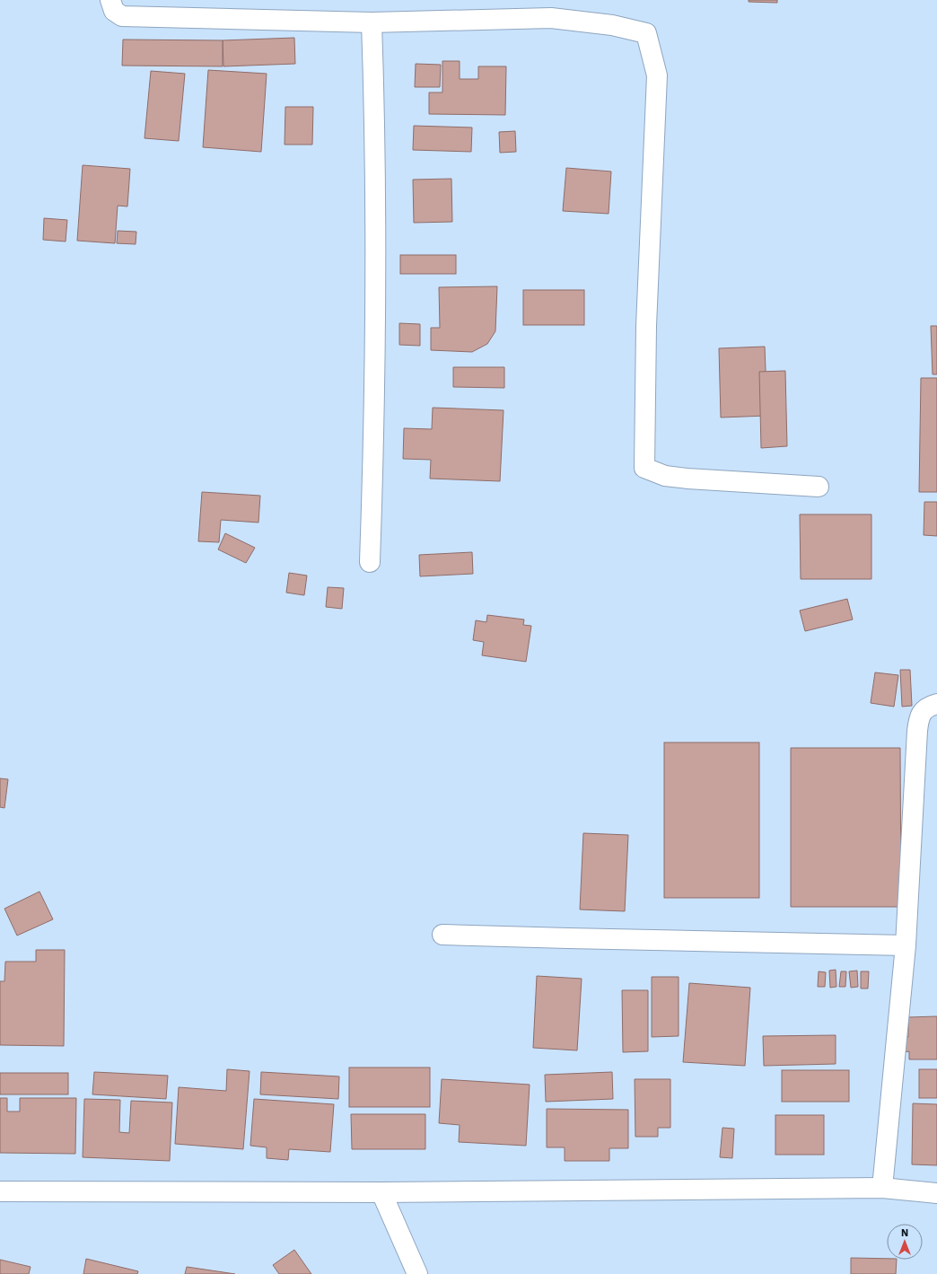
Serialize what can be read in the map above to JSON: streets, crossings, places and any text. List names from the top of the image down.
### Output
{
  "north": "top"
}
